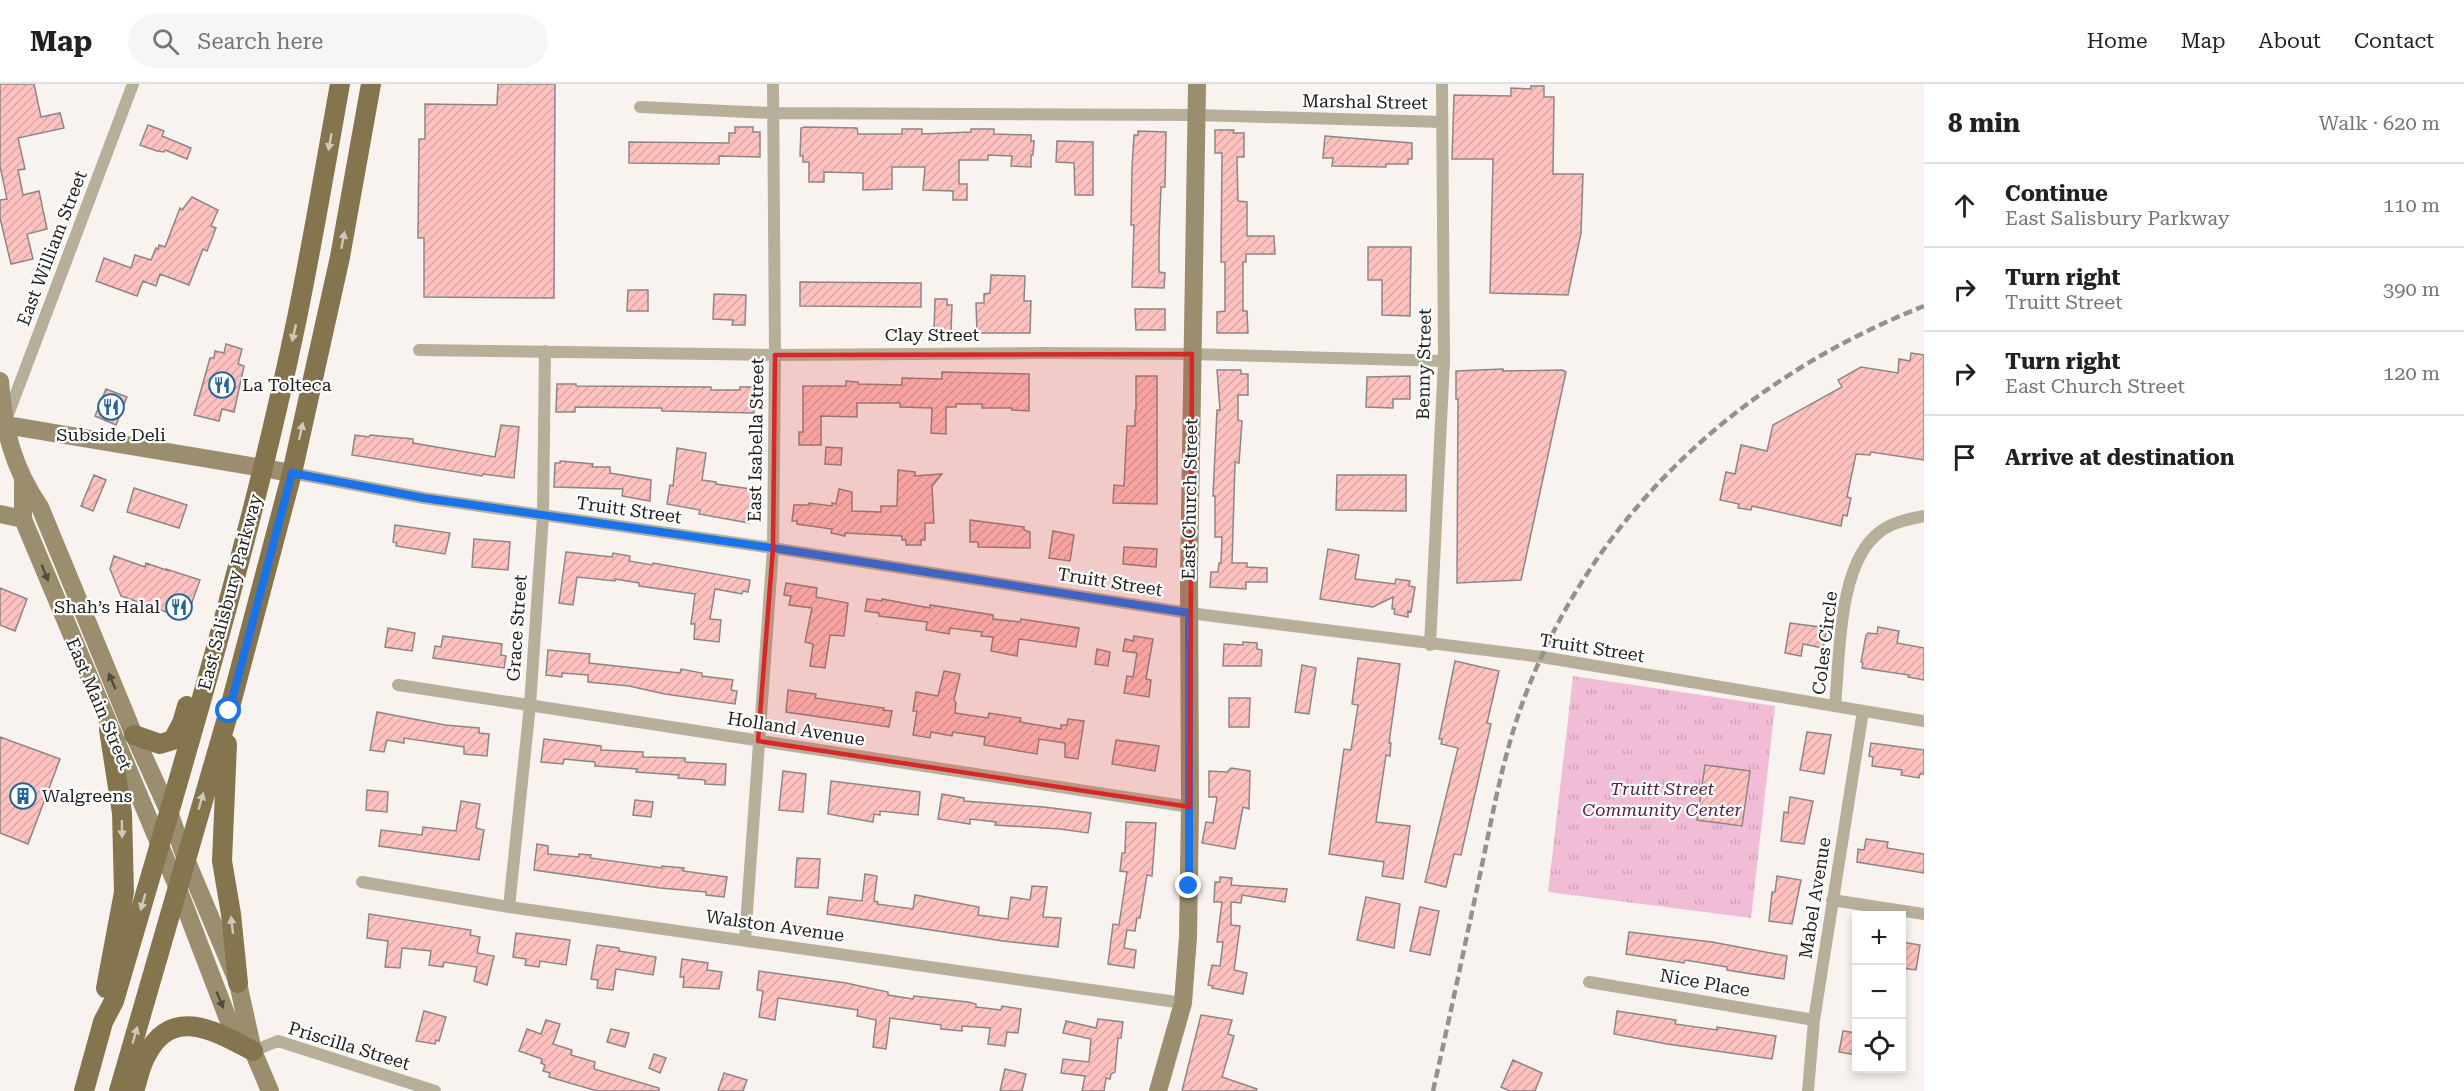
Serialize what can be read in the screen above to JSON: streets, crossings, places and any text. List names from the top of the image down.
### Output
{
  "streets": {
    "main road": ["East Church Street", "East Salisbury Parkway", "East Main Street"],
    "street": [
      "Marshal Street",
      "East William Street",
      "Clay Street",
      "Benny Street",
      "East Isabella Street",
      "Truitt Street",
      "Grace Street",
      "Coles Circle",
      "Holland Avenue",
      "Mabel Avenue",
      "Walston Avenue",
      "Nice Place",
      "Priscilla Street"
    ]
  },
  "crossings": [
    ["Marshal Street", "Benny Street"],
    ["Marshal Street", "East Isabella Street"],
    ["Marshal Street", "East Church Street"],
    ["East William Street", "East Main Street"],
    ["Clay Street", "Benny Street"],
    ["Clay Street", "East Isabella Street"],
    ["Clay Street", "East Church Street"],
    ["Clay Street", "Grace Street"],
    ["Benny Street", "Truitt Street"],
    ["East Isabella Street", "Truitt Street"],
    ["East Isabella Street", "Holland Avenue"],
    ["East Isabella Street", "Walston Avenue"],
    ["East Church Street", "Truitt Street"],
    ["East Church Street", "Holland Avenue"],
    ["East Church Street", "Walston Avenue"],
    ["Truitt Street", "East Salisbury Parkway"],
    ["Truitt Street", "Grace Street"],
    ["Truitt Street", "Coles Circle"],
    ["Truitt Street", "Mabel Avenue"],
    ["East Salisbury Parkway", "East Main Street"],
    ["Grace Street", "Holland Avenue"],
    ["Grace Street", "Walston Avenue"],
    ["East Main Street", "Priscilla Street"],
    ["Mabel Avenue", "Nice Place"]
  ],
  "parks": ["Truitt Street Community Center"],
  "places": {
    "restaurant": ["La Tolteca", "Subside Deli", "Shah’s Halal"],
    "building": ["Walgreens"]
  },
  "page": {
    "header": "Map",
    "search": "Search here",
    "nav": [
      "Home",
      "Map",
      "About",
      "Contact"
    ],
    "heading": ["8 min", "Walk · 620 m"],
    "list": [
      ["Continue", "East Salisbury Parkway", "110 m"],
      ["Turn right", "Truitt Street", "390 m"],
      ["Turn right", "East Church Street", "120 m"],
      "Arrive at destination"
    ],
    "map_buttons": ["+", "−"]
  }
}
